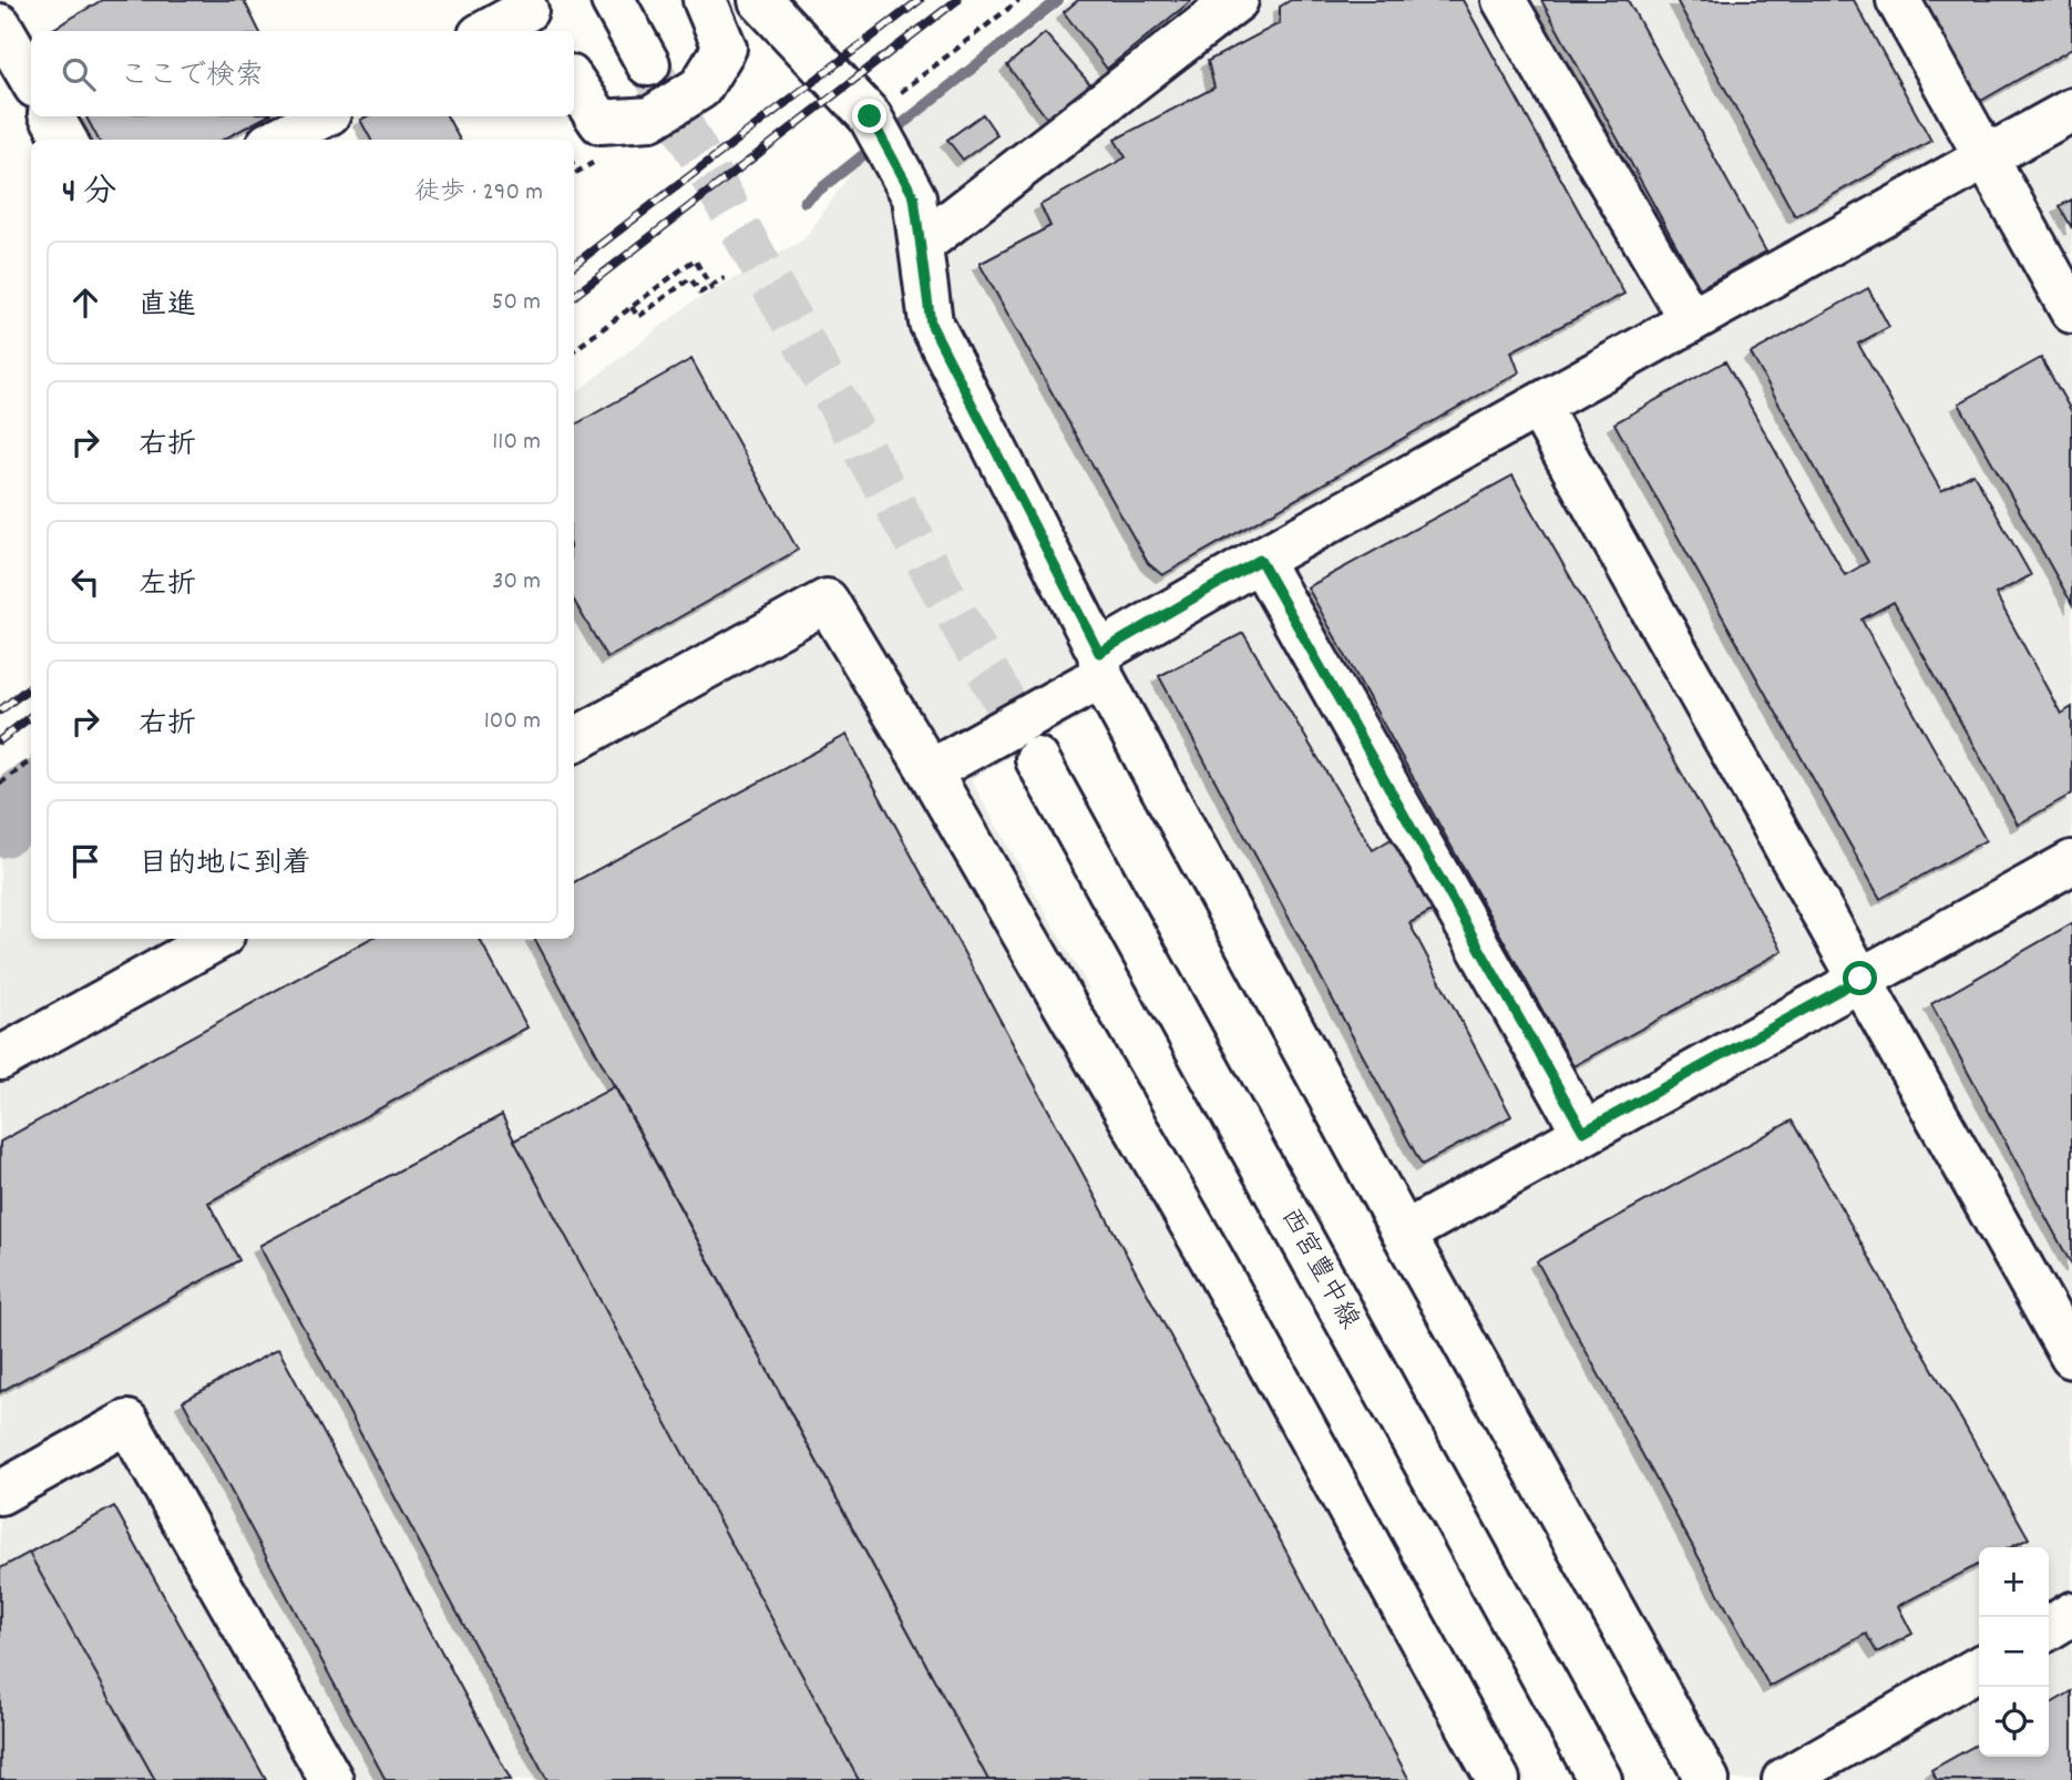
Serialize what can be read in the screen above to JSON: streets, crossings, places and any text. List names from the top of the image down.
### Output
{
  "streets": {
    "main road": ["西宮豊中線"]
  },
  "page": {
    "search": "ここで検索",
    "heading": ["4 分", "徒歩 · 290 m"],
    "list": [
      ["直進", "50 m"],
      ["右折", "110 m"],
      ["左折", "30 m"],
      ["右折", "100 m"],
      "目的地に到着"
    ],
    "map_buttons": ["+", "−"]
  }
}
